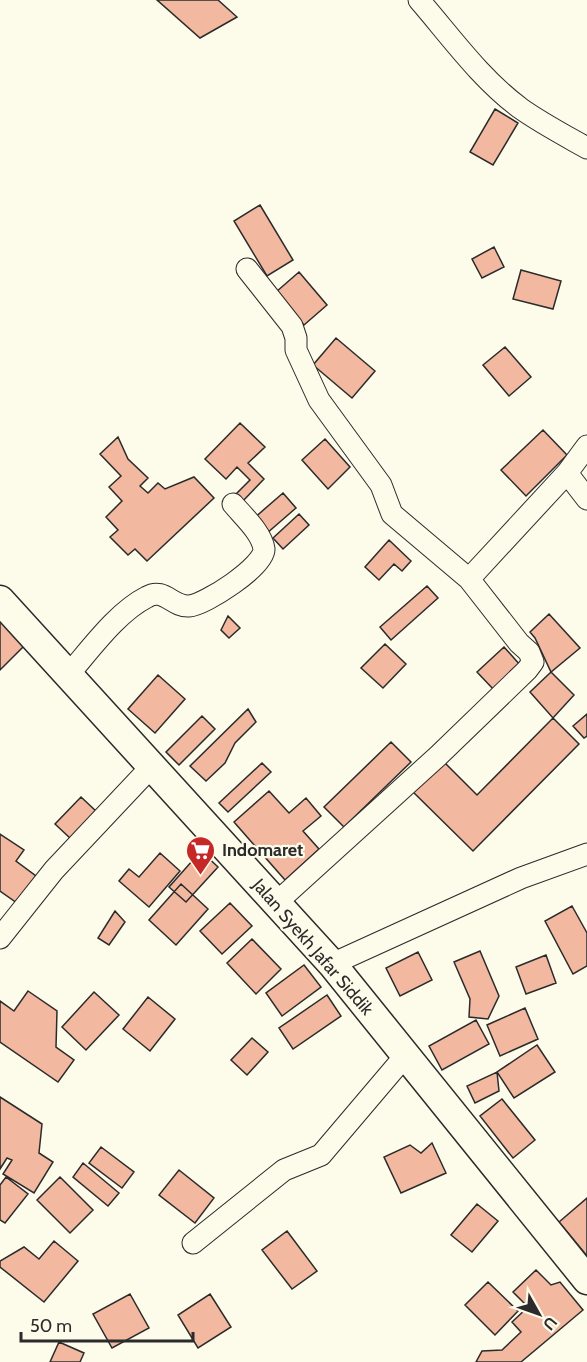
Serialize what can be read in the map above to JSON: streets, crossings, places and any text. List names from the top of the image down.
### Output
{
  "streets": {
    "main road": ["Jalan Syekh Jafar Siddik"]
  },
  "places": {
    "supermarket": ["Indomaret"]
  },
  "scale_bar": "50 m",
  "north": "bottom right"
}
